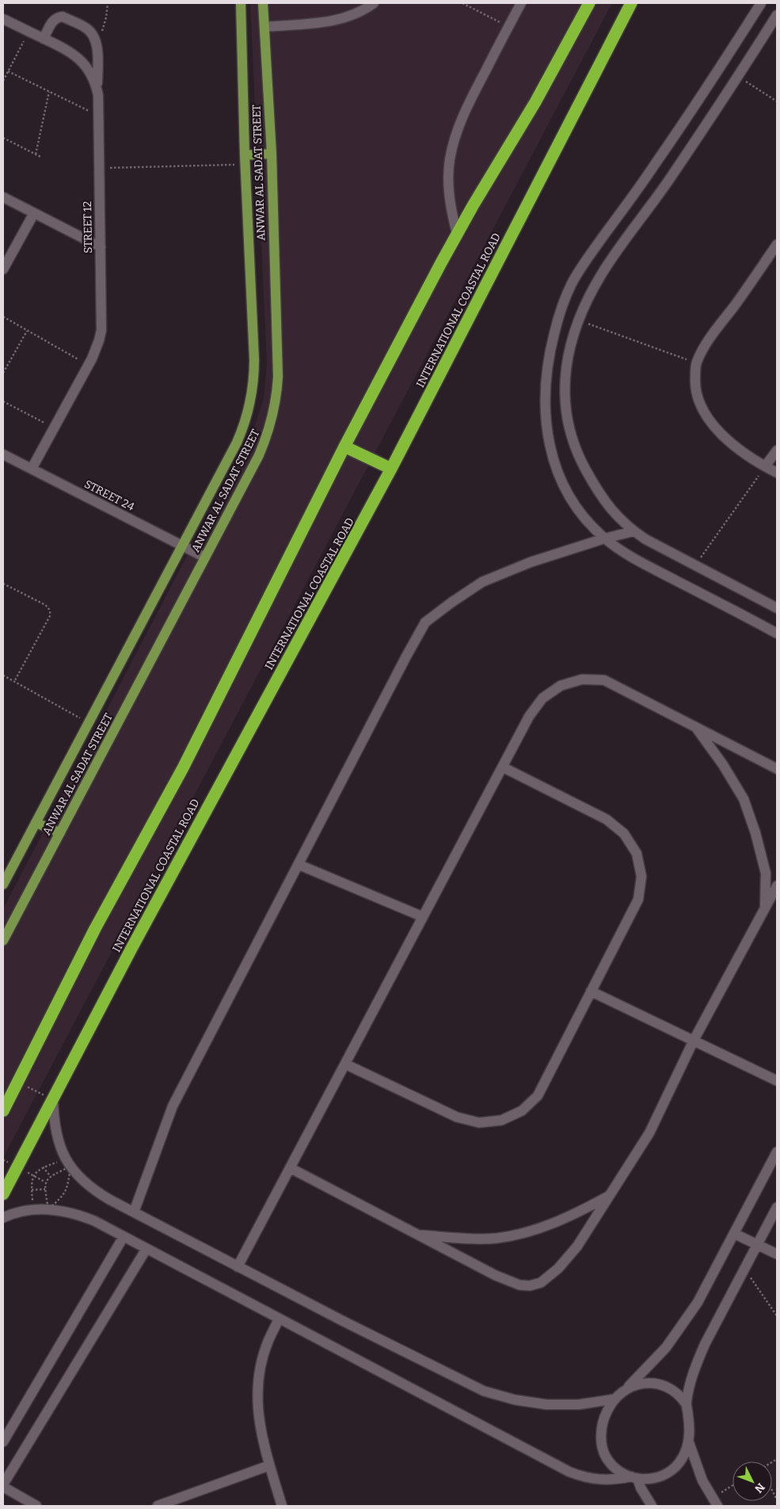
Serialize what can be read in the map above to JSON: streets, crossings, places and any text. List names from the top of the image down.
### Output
{
  "streets": {
    "highway": ["INTERNATIONAL COASTAL ROAD"],
    "main road": ["ANWAR AL SADAT STREET"],
    "street": ["STREET 12", "STREET 24"]
  },
  "crossings": [
    ["ANWAR AL SADAT STREET", "STREET 24"],
    ["STREET 12", "STREET 24"]
  ],
  "north": "bottom right"
}
